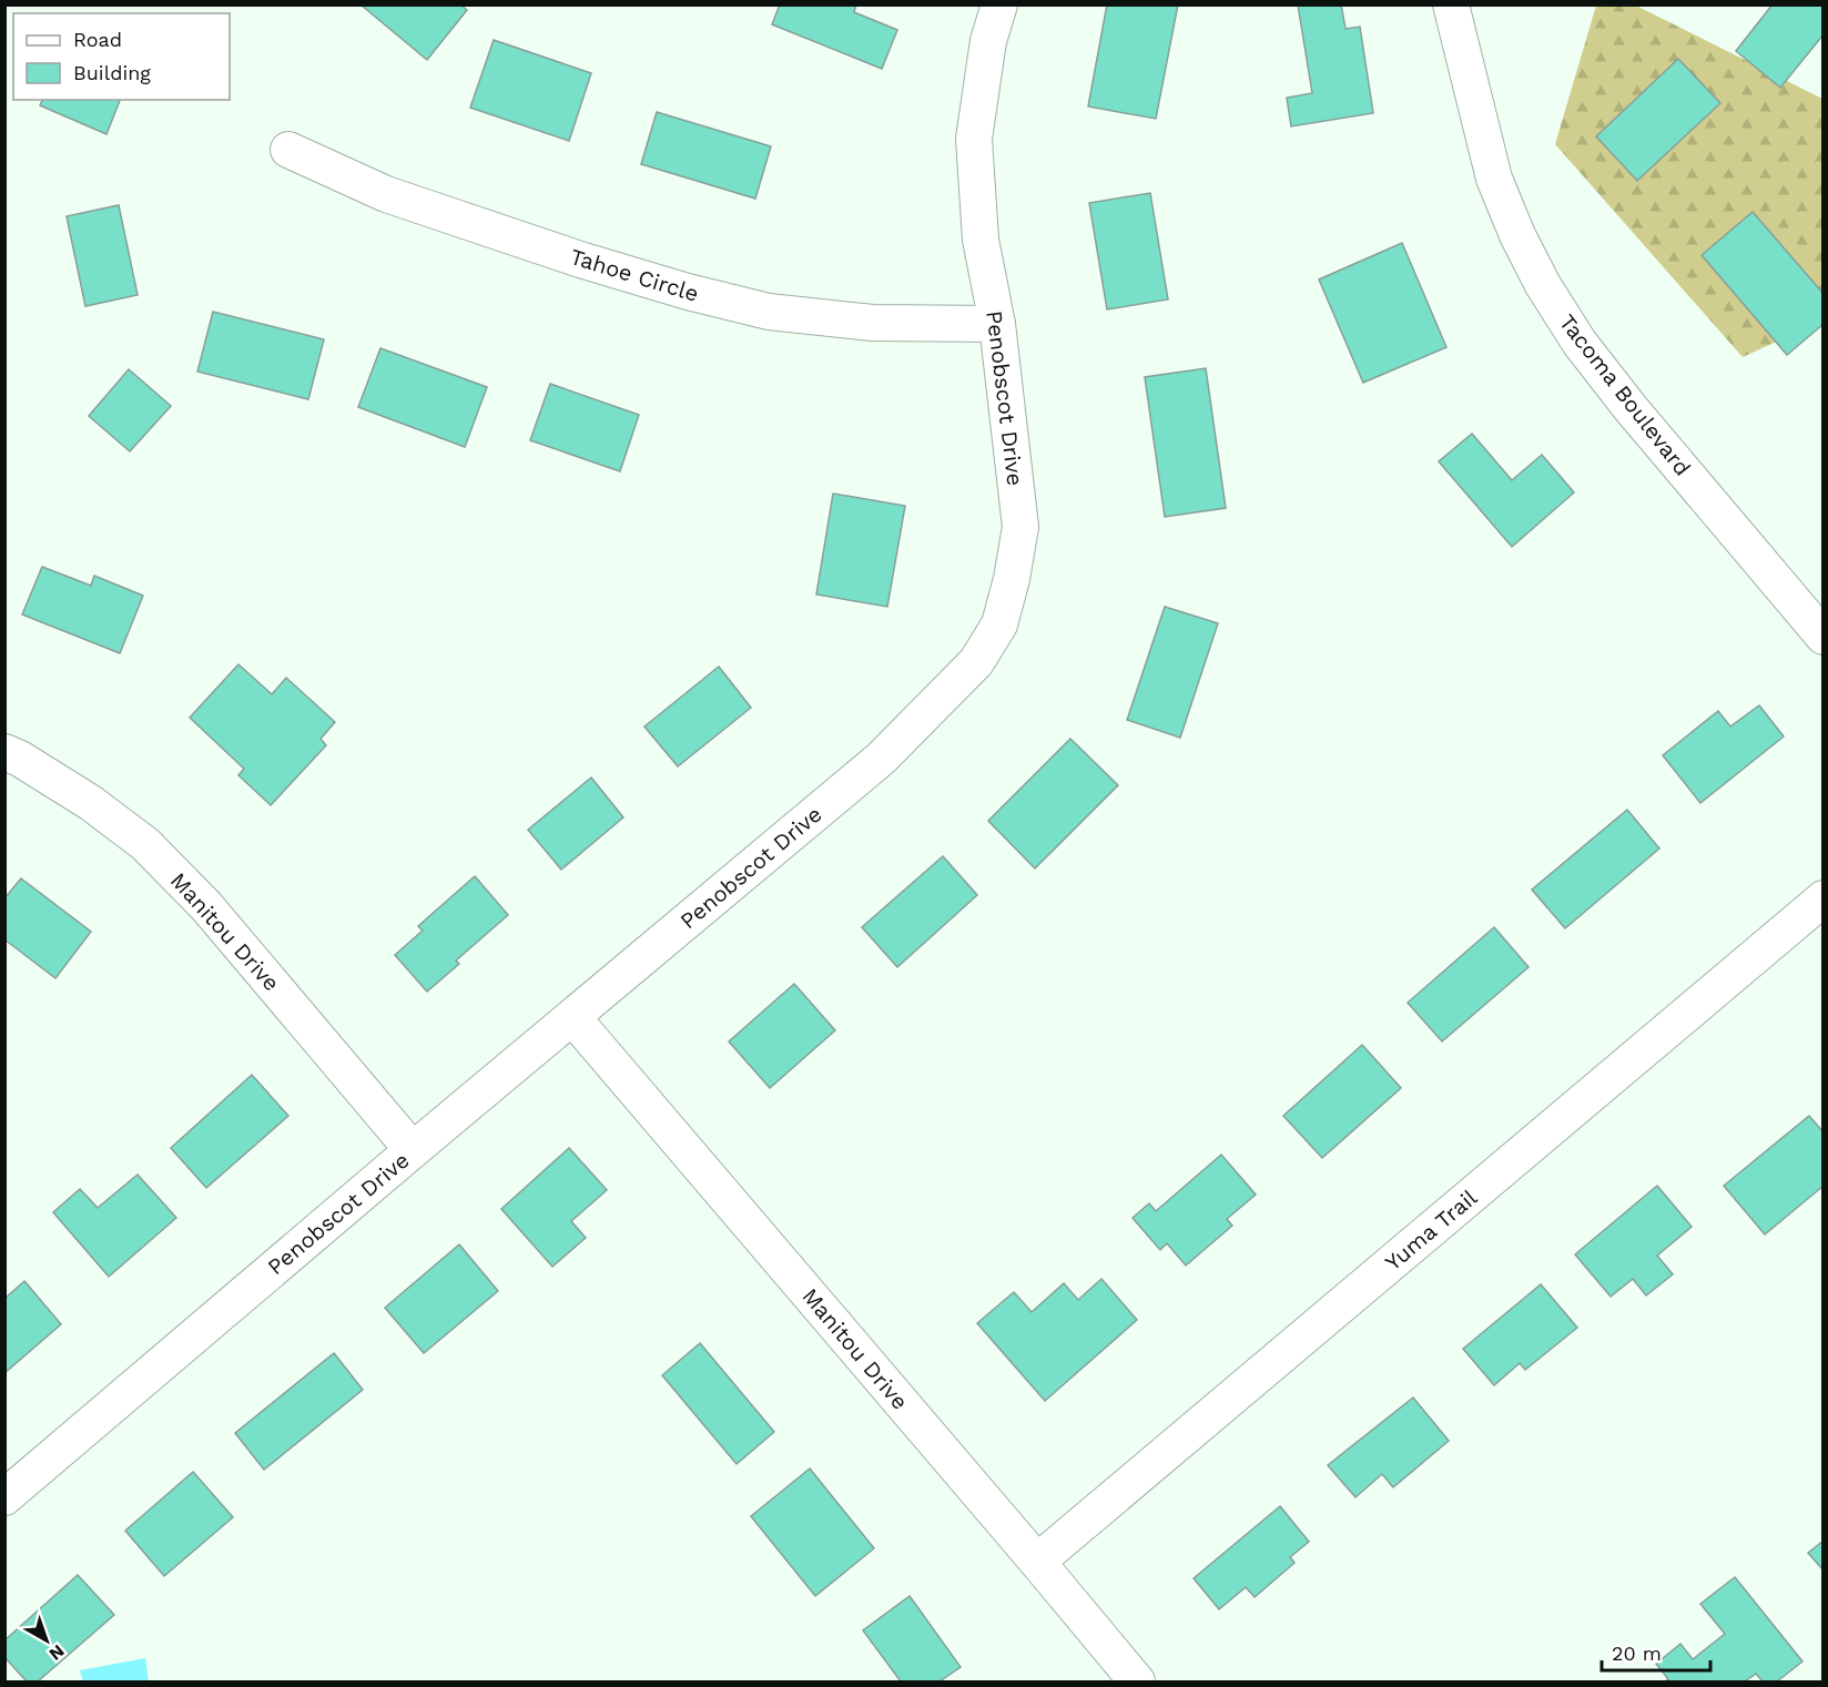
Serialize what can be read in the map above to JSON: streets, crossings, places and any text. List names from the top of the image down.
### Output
{
  "streets": {
    "street": [
      "Tahoe Circle",
      "Tacoma Boulevard",
      "Penobscot Drive",
      "Manitou Drive",
      "Yuma Trail"
    ]
  },
  "crossings": [
    ["Tahoe Circle", "Penobscot Drive"],
    ["Penobscot Drive", "Manitou Drive"],
    ["Manitou Drive", "Yuma Trail"]
  ],
  "legend": ["Road", "Building"],
  "scale_bar": "20 m",
  "north": "bottom right"
}
